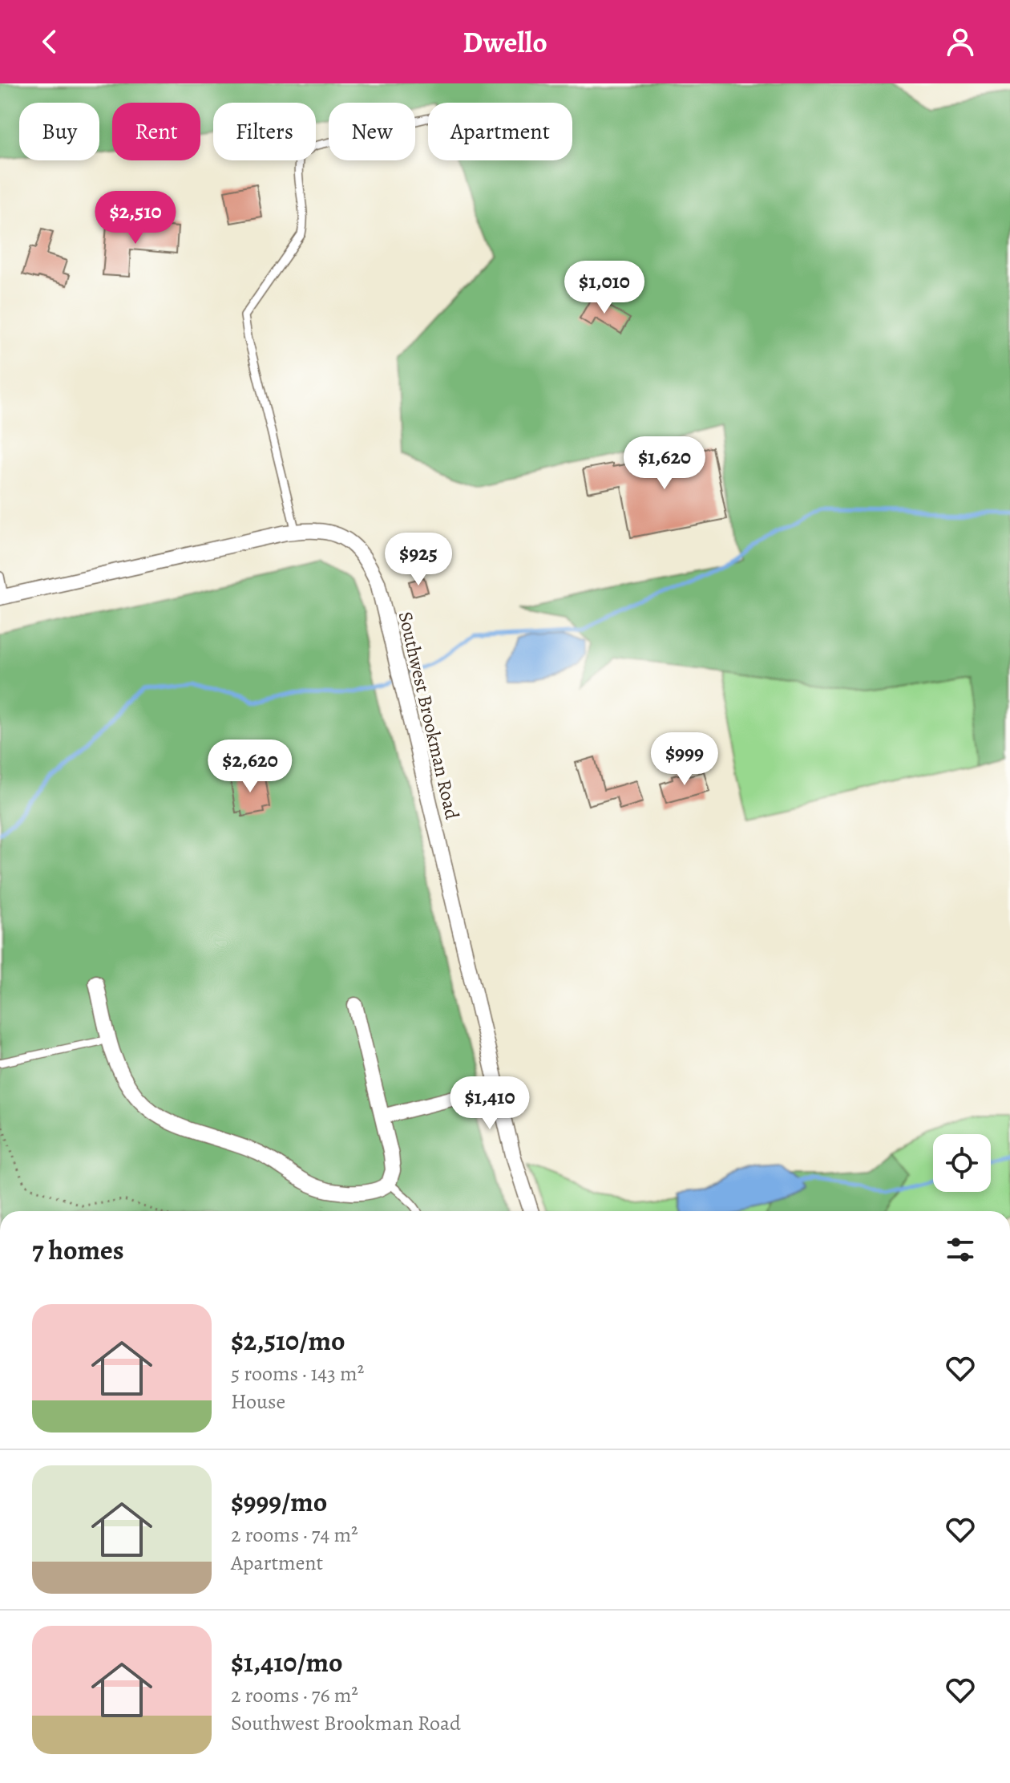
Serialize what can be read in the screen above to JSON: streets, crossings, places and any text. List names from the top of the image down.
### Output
{
  "streets": {
    "street": ["Southwest Brookman Road"]
  },
  "page": {
    "header": "Dwello",
    "chip": [
      "Buy",
      "Rent",
      "Filters",
      "New",
      "Apartment"
    ],
    "price": [
      "$2,510",
      "$1,010",
      "$1,620",
      "$925",
      "$999",
      "$2,620",
      "$1,410"
    ],
    "heading": "7 homes",
    "list": [
      {
        "name": "$2,510/mo",
        "note": "5 rooms · 143 m² · House"
      },
      {
        "name": "$999/mo",
        "note": "2 rooms · 74 m² · Apartment"
      },
      {
        "name": "$1,410/mo",
        "note": "2 rooms · 76 m² · Southwest Brookman Road"
      }
    ]
  }
}
